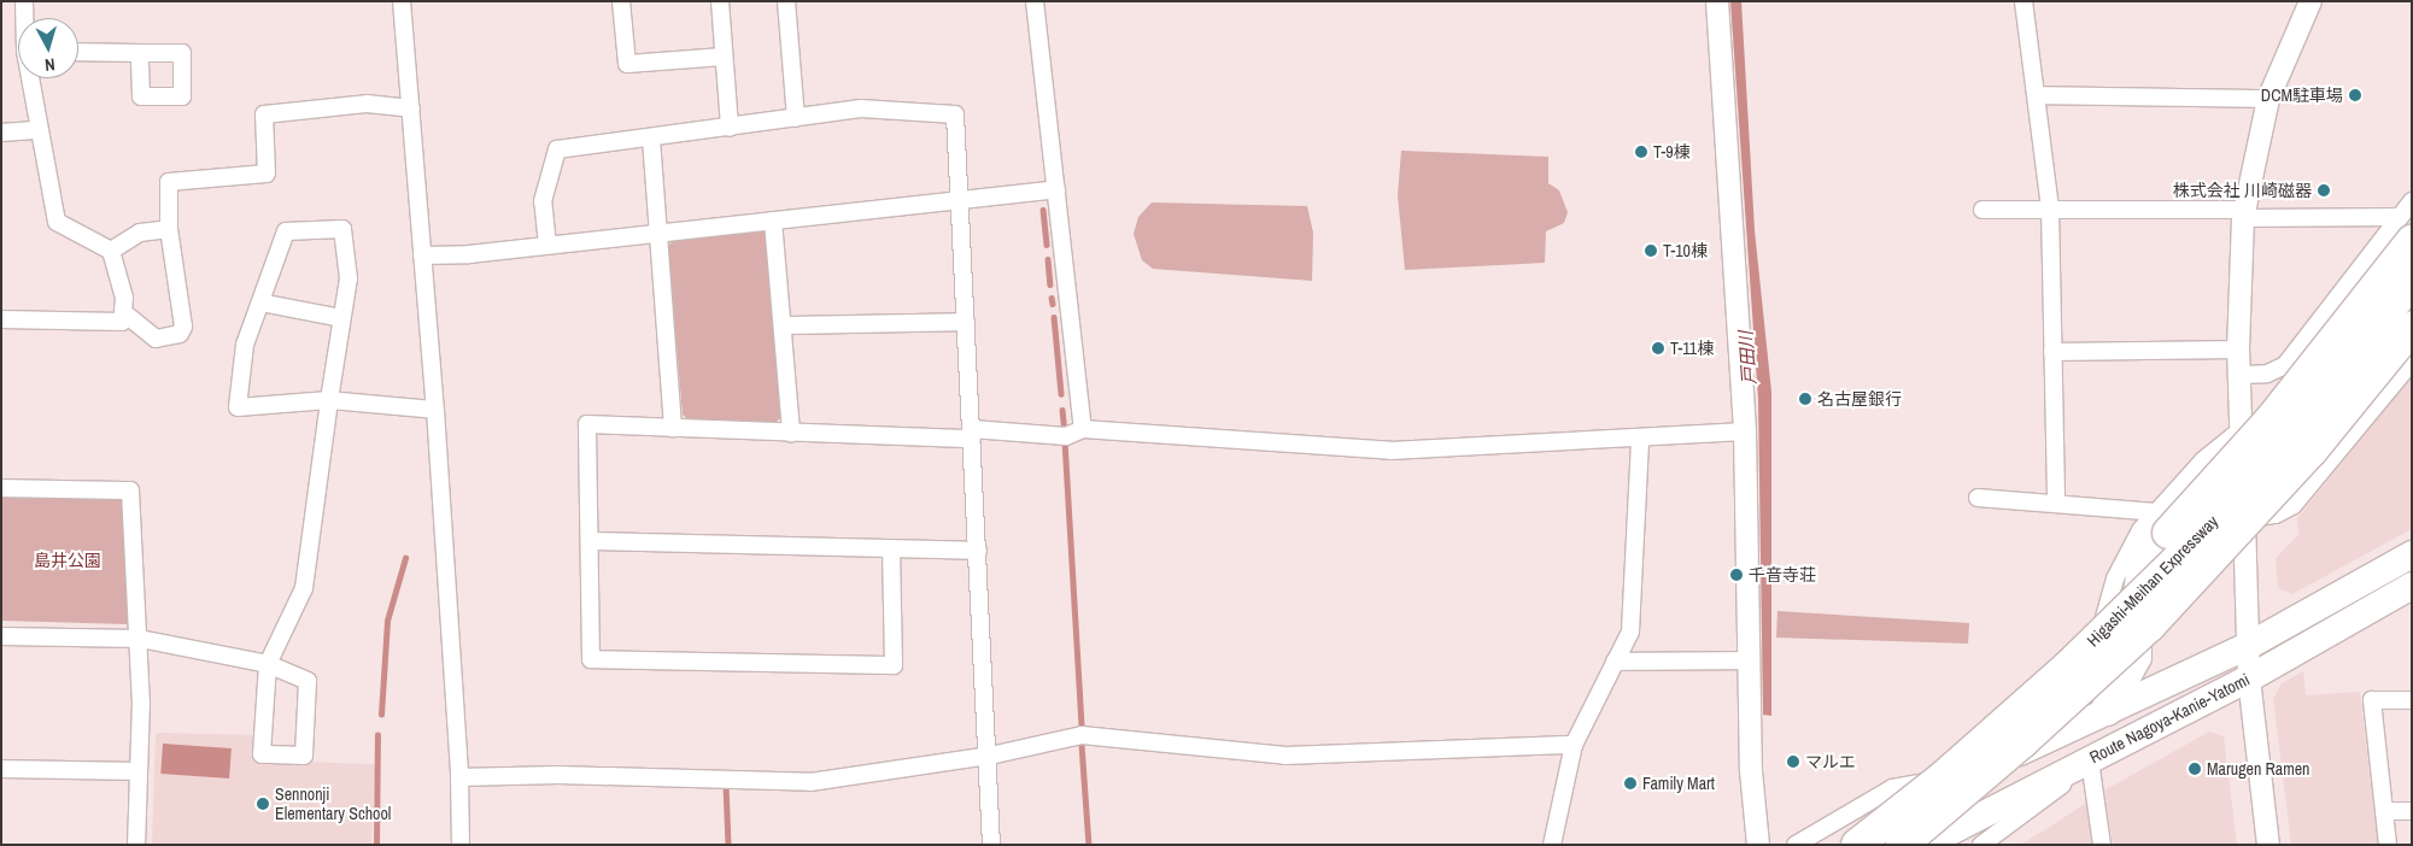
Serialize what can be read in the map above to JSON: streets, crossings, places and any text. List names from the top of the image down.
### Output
{
  "streets": {
    "highway": ["Higashi-Meihan Expressway"],
    "main road": ["Route Nagoya-Kanie-Yatomi"]
  },
  "water": ["戸田川"],
  "parks": ["島井公園"],
  "places": [
    "DCM駐車場",
    "T-9棟",
    "株式会社 川崎磁器",
    "T-10棟",
    "T-11棟",
    "名古屋銀行",
    "千音寺荘",
    "マルエ",
    "Marugen Ramen",
    "Family Mart",
    "Sennonji Elementary School"
  ],
  "north": "bottom"
}
